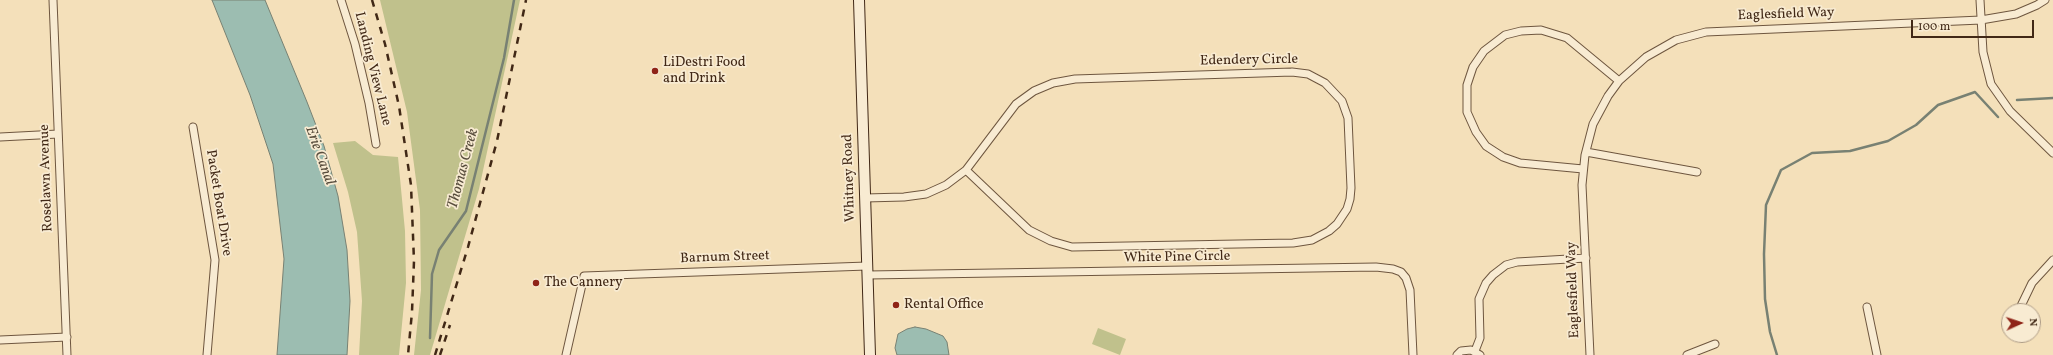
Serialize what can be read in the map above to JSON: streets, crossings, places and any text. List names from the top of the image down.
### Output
{
  "streets": {
    "main road": ["Whitney Road"],
    "street": [
      "Eaglesfield Way",
      "Edendery Circle",
      "Landing View Lane",
      "Roselawn Avenue",
      "Packet Boat Drive",
      "Barnum Street",
      "White Pine Circle"
    ]
  },
  "crossings": [
    ["Edendery Circle", "Whitney Road"],
    ["Whitney Road", "Barnum Street"],
    ["Whitney Road", "White Pine Circle"],
    ["Barnum Street", "White Pine Circle"]
  ],
  "water": ["Erie Canal", "Thomas Creek"],
  "places": ["LiDestri Food and Drink", "The Cannery", "Rental Office"],
  "scale_bar": "100 m",
  "north": "right"
}
